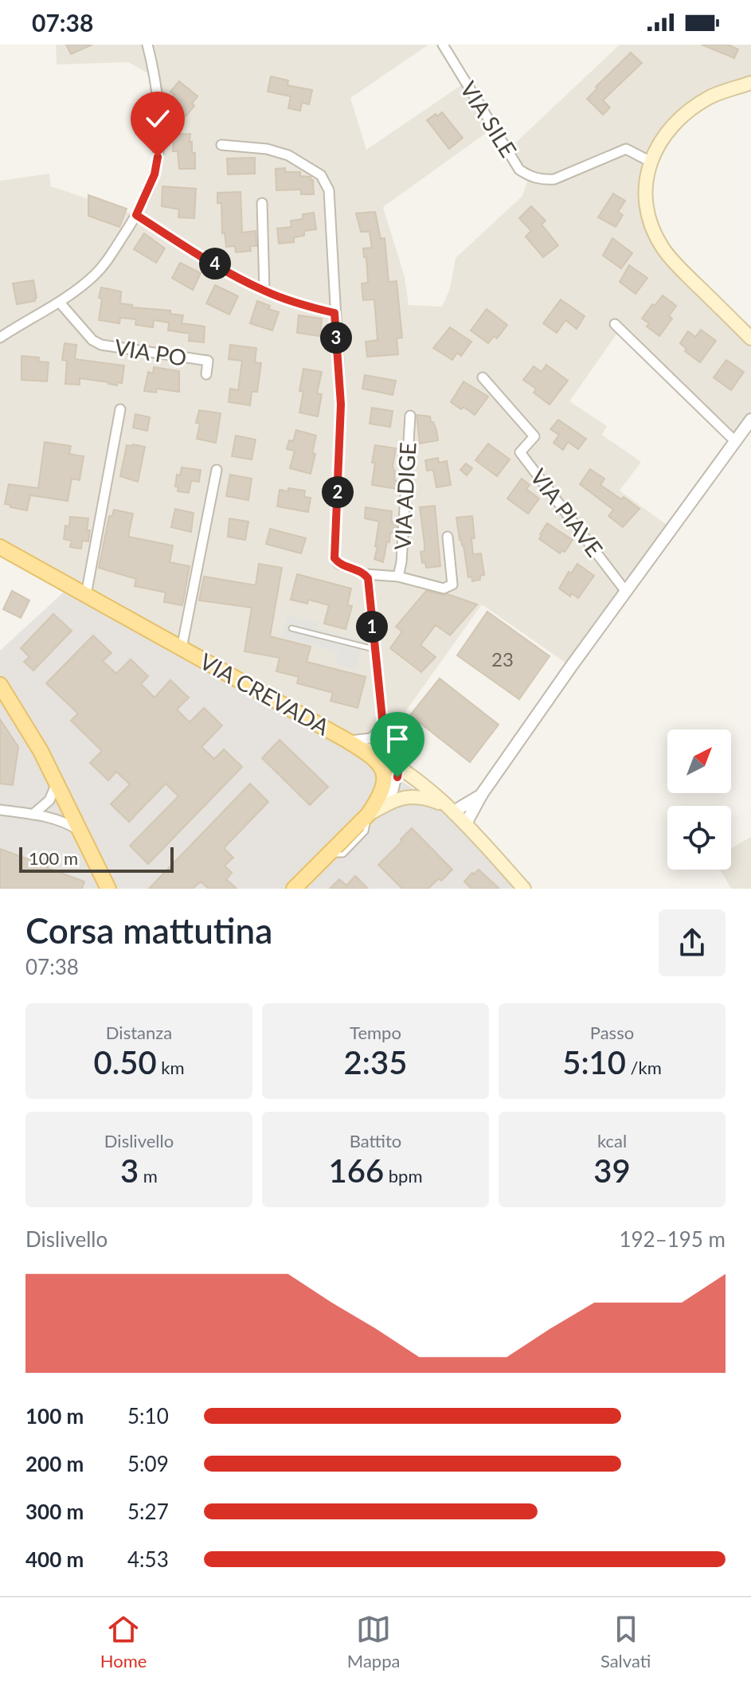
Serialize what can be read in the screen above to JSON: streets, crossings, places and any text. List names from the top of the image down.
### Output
{
  "streets": {
    "main road": ["VIA CREVADA"],
    "street": [
      "VIA SILE",
      "VIA PO",
      "VIA ADIGE",
      "VIA PIAVE"
    ]
  },
  "house_numbers": ["23"],
  "scale_bar": "100 m",
  "north": "top right",
  "page": {
    "status": "07:38",
    "pins": [
      "4",
      "3",
      "2",
      "1"
    ],
    "scale": "100 m",
    "heading": ["Corsa mattutina", "07:38"],
    "stats": [
      ["Distanza", "0.50 km"],
      ["Tempo", "2:35"],
      ["Passo", "5:10 /km"],
      ["Dislivello", "3 m"],
      ["Battito", "166 bpm"],
      ["kcal", "39"]
    ],
    "chart": ["Dislivello", "192–195 m"],
    "list": [
      {
        "name": "100 m",
        "note": "5:10"
      },
      {
        "name": "200 m",
        "note": "5:09"
      },
      {
        "name": "300 m",
        "note": "5:27"
      },
      {
        "name": "400 m",
        "note": "4:53"
      }
    ],
    "tabs": ["Home", "Mappa", "Salvati"]
  }
}
